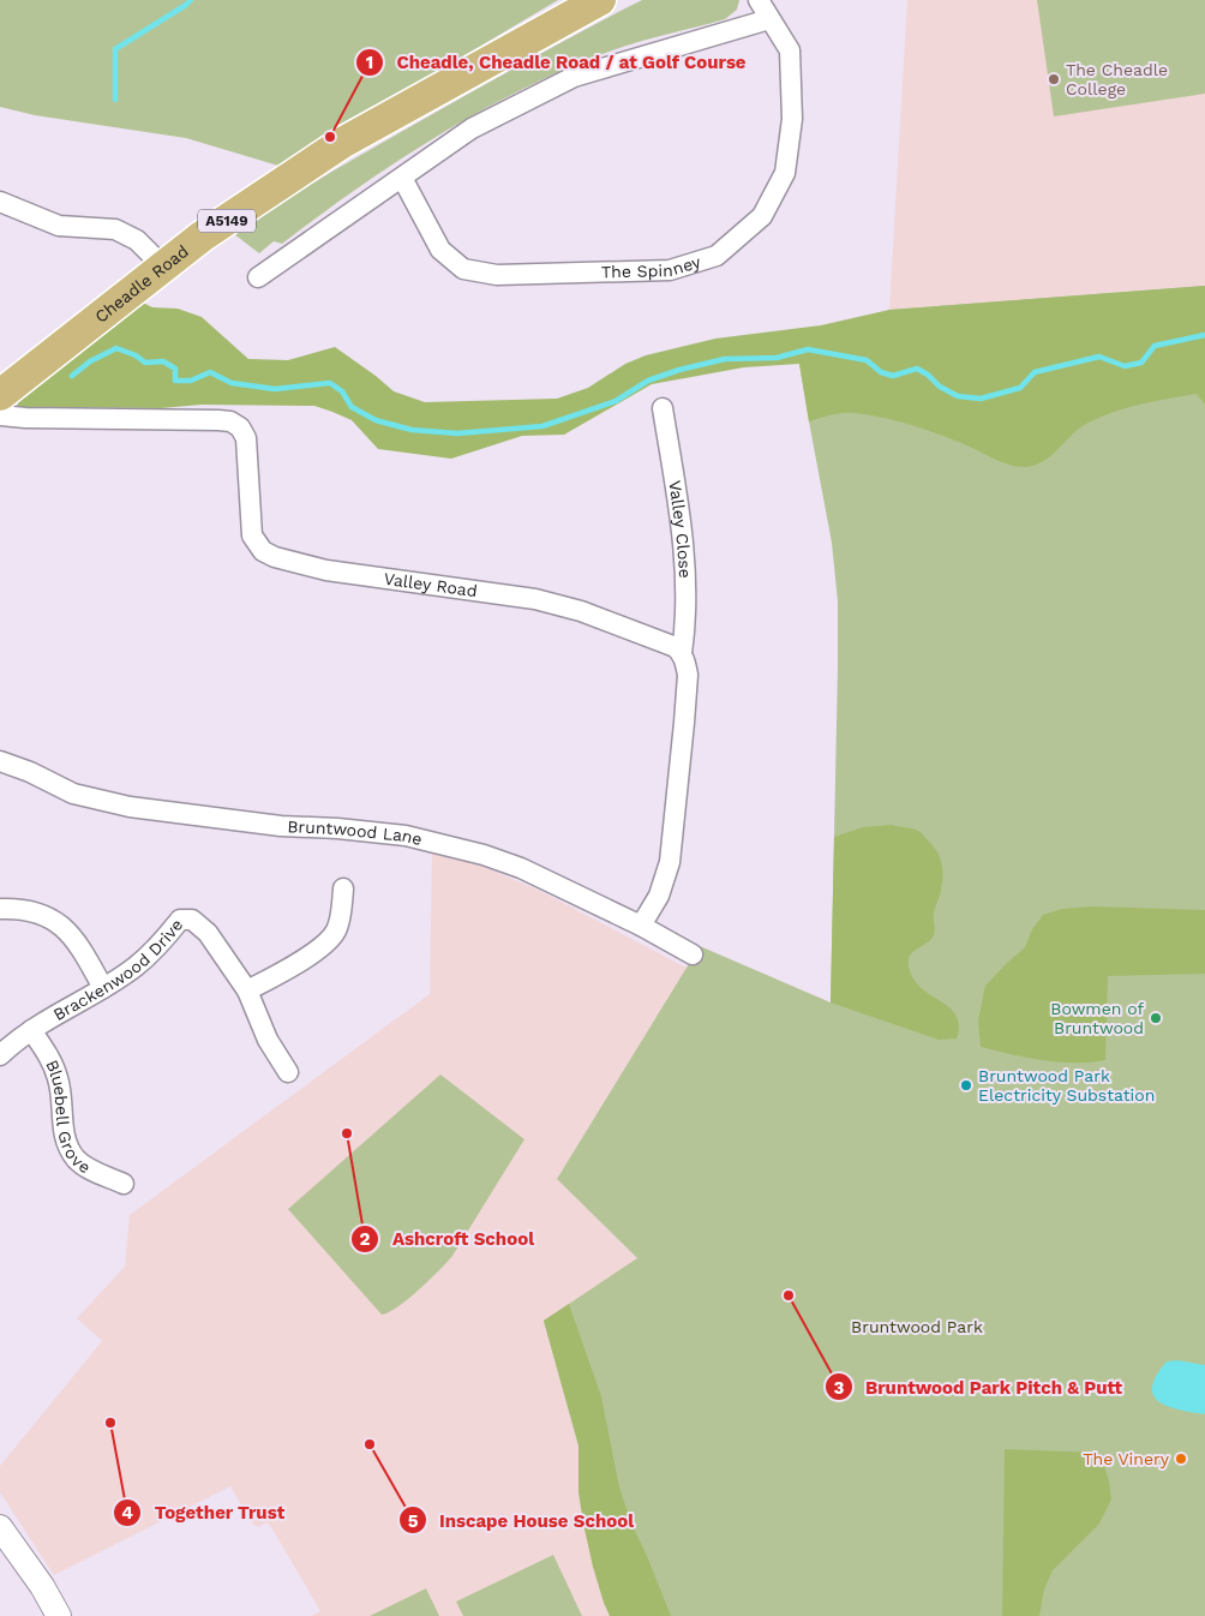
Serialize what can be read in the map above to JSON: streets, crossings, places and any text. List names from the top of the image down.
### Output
{
  "streets": {
    "main road": ["A5149", "Cheadle Road"],
    "street": [
      "The Spinney",
      "Valley Close",
      "Valley Road",
      "Bruntwood Lane",
      "Brackenwood Drive",
      "Bluebell Grove"
    ]
  },
  "crossings": [
    ["Valley Close", "Valley Road"],
    ["Brackenwood Drive", "Bluebell Grove"]
  ],
  "parks": ["Bruntwood Park"],
  "places": [
    "The Cheadle College",
    "Cheadle, Cheadle Road / at Golf Course",
    "Bowmen of Bruntwood",
    "Bruntwood Park Electricity Substation",
    "Ashcroft School",
    "Bruntwood Park Pitch & Putt",
    "Together Trust",
    "Inscape House School",
    "The Vinery"
  ]
}
